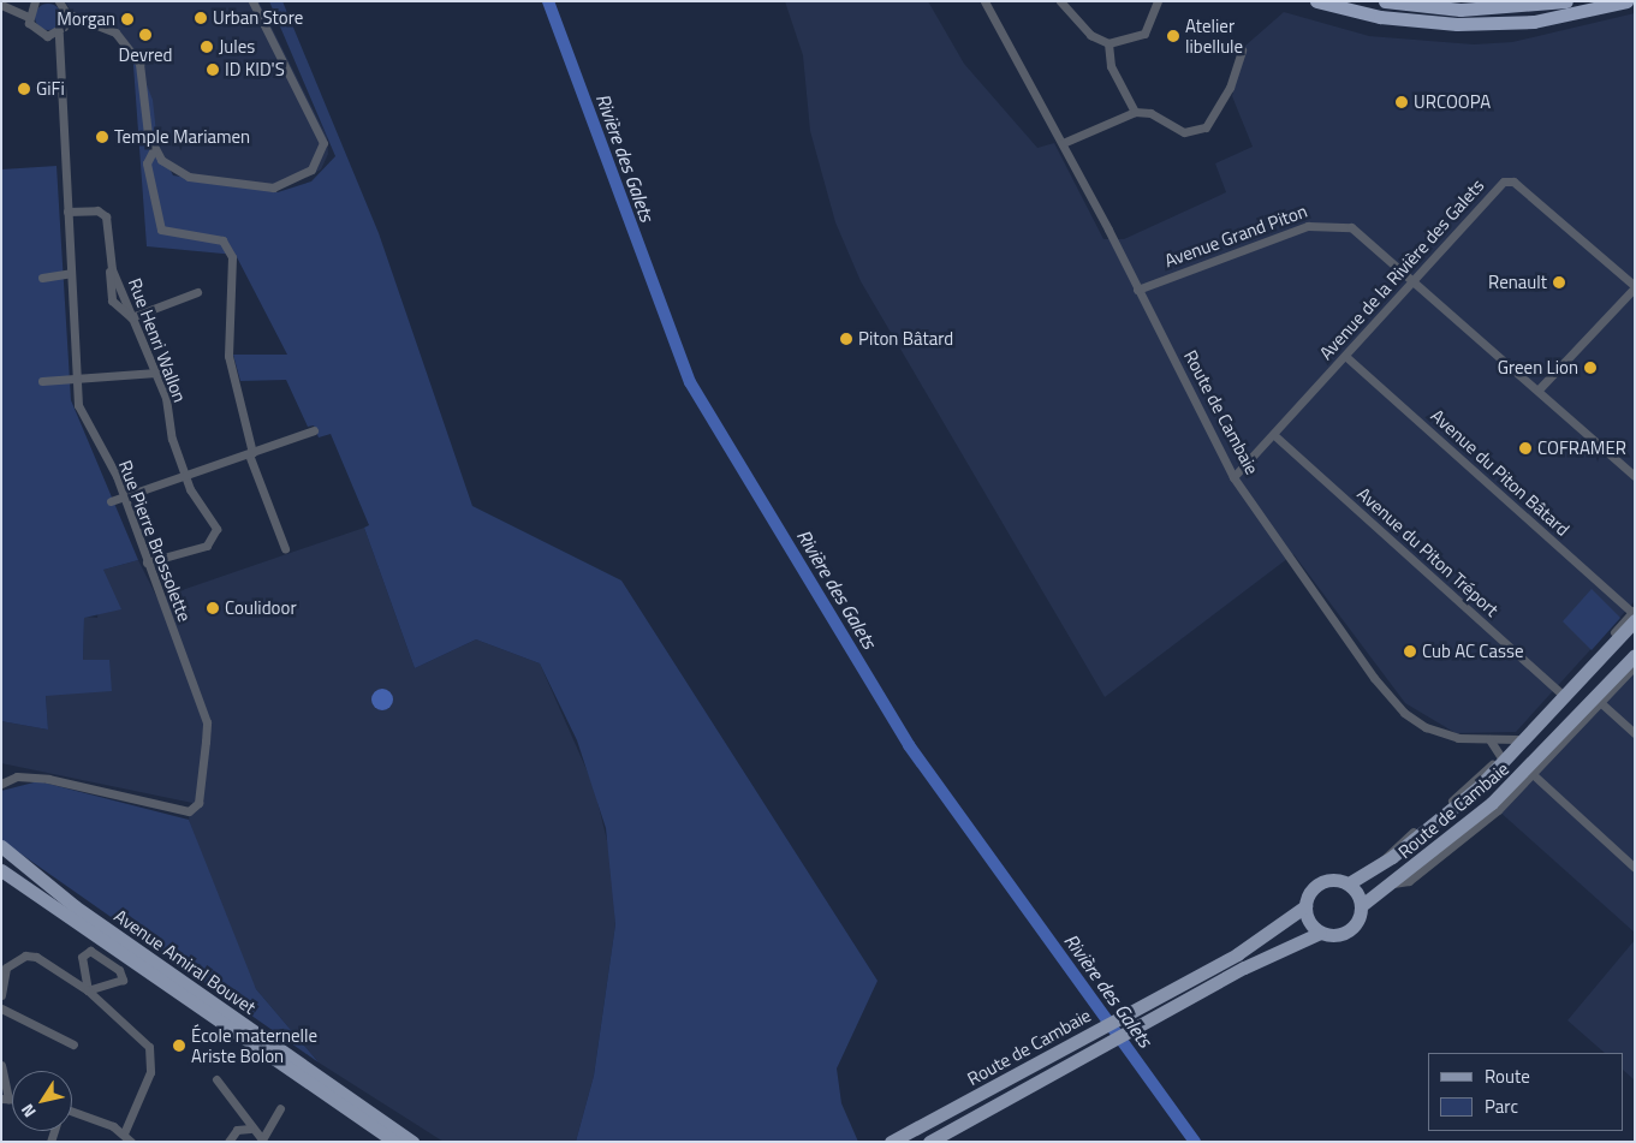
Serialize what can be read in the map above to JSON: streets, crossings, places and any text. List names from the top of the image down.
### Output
{
  "streets": {
    "main road": ["Route de Cambaie", "Avenue Amiral Bouvet"],
    "street": [
      "Avenue Grand Piton",
      "Avenue de la Rivière des Galets",
      "Rue Henri Wallon",
      "Avenue du Piton Bâtard",
      "Rue Pierre Brossolette",
      "Avenue du Piton Tréport"
    ]
  },
  "crossings": [
    ["Avenue Grand Piton", "Avenue de la Rivière des Galets"],
    ["Avenue Grand Piton", "Route de Cambaie"],
    ["Avenue de la Rivière des Galets", "Route de Cambaie"],
    ["Avenue de la Rivière des Galets", "Avenue du Piton Bâtard"],
    ["Avenue de la Rivière des Galets", "Avenue du Piton Tréport"],
    ["Rue Henri Wallon", "Rue Pierre Brossolette"],
    ["Route de Cambaie", "Avenue du Piton Bâtard"]
  ],
  "water": ["Rivière des Galets"],
  "places": [
    "Urban Store",
    "Morgan",
    "Devred",
    "Atelier libellule",
    "Jules",
    "ID KID'S",
    "GiFi",
    "URCOOPA",
    "Temple Mariamen",
    "Renault",
    "Piton Bâtard",
    "Green Lion",
    "COFRAMER",
    "Coulidoor",
    "Cub AC Casse",
    "École maternelle Ariste Bolon"
  ],
  "legend": ["Route", "Parc"],
  "north": "bottom left"
}
